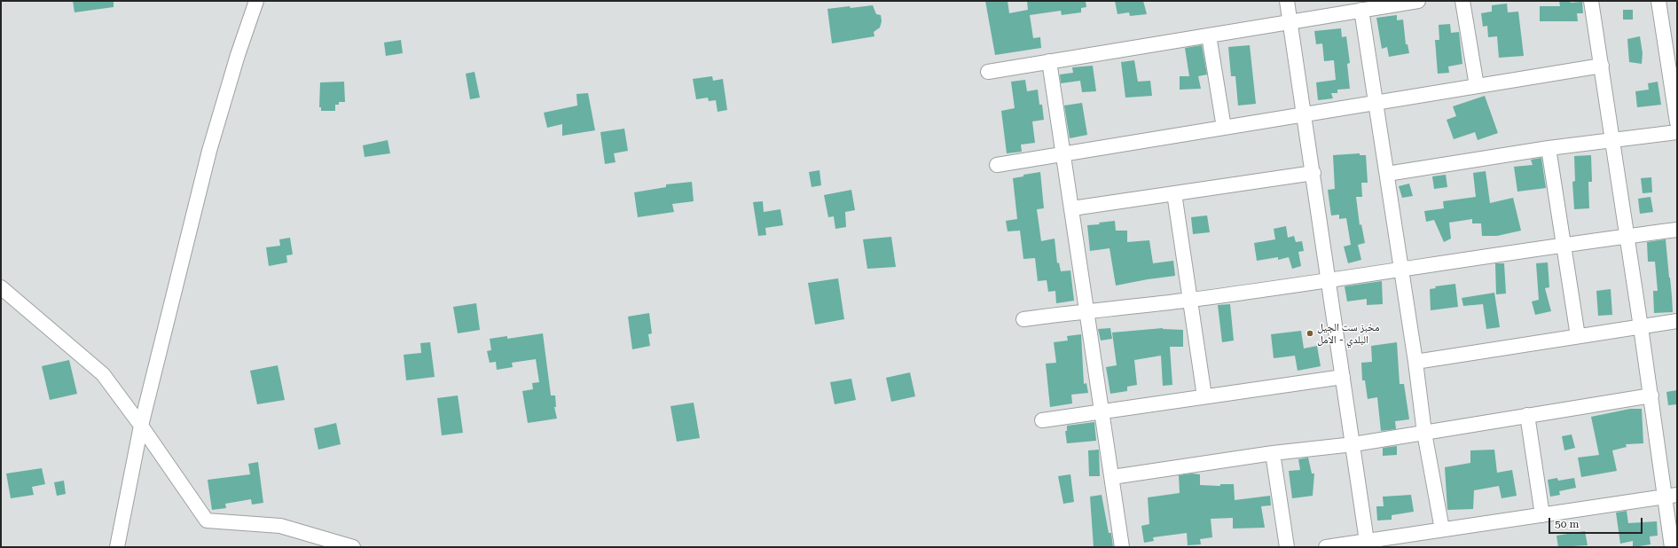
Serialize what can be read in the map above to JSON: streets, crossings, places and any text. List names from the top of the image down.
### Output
{
  "places": ["مخبز ست الجيل البلدي - الامل"],
  "scale_bar": "50 m"
}
